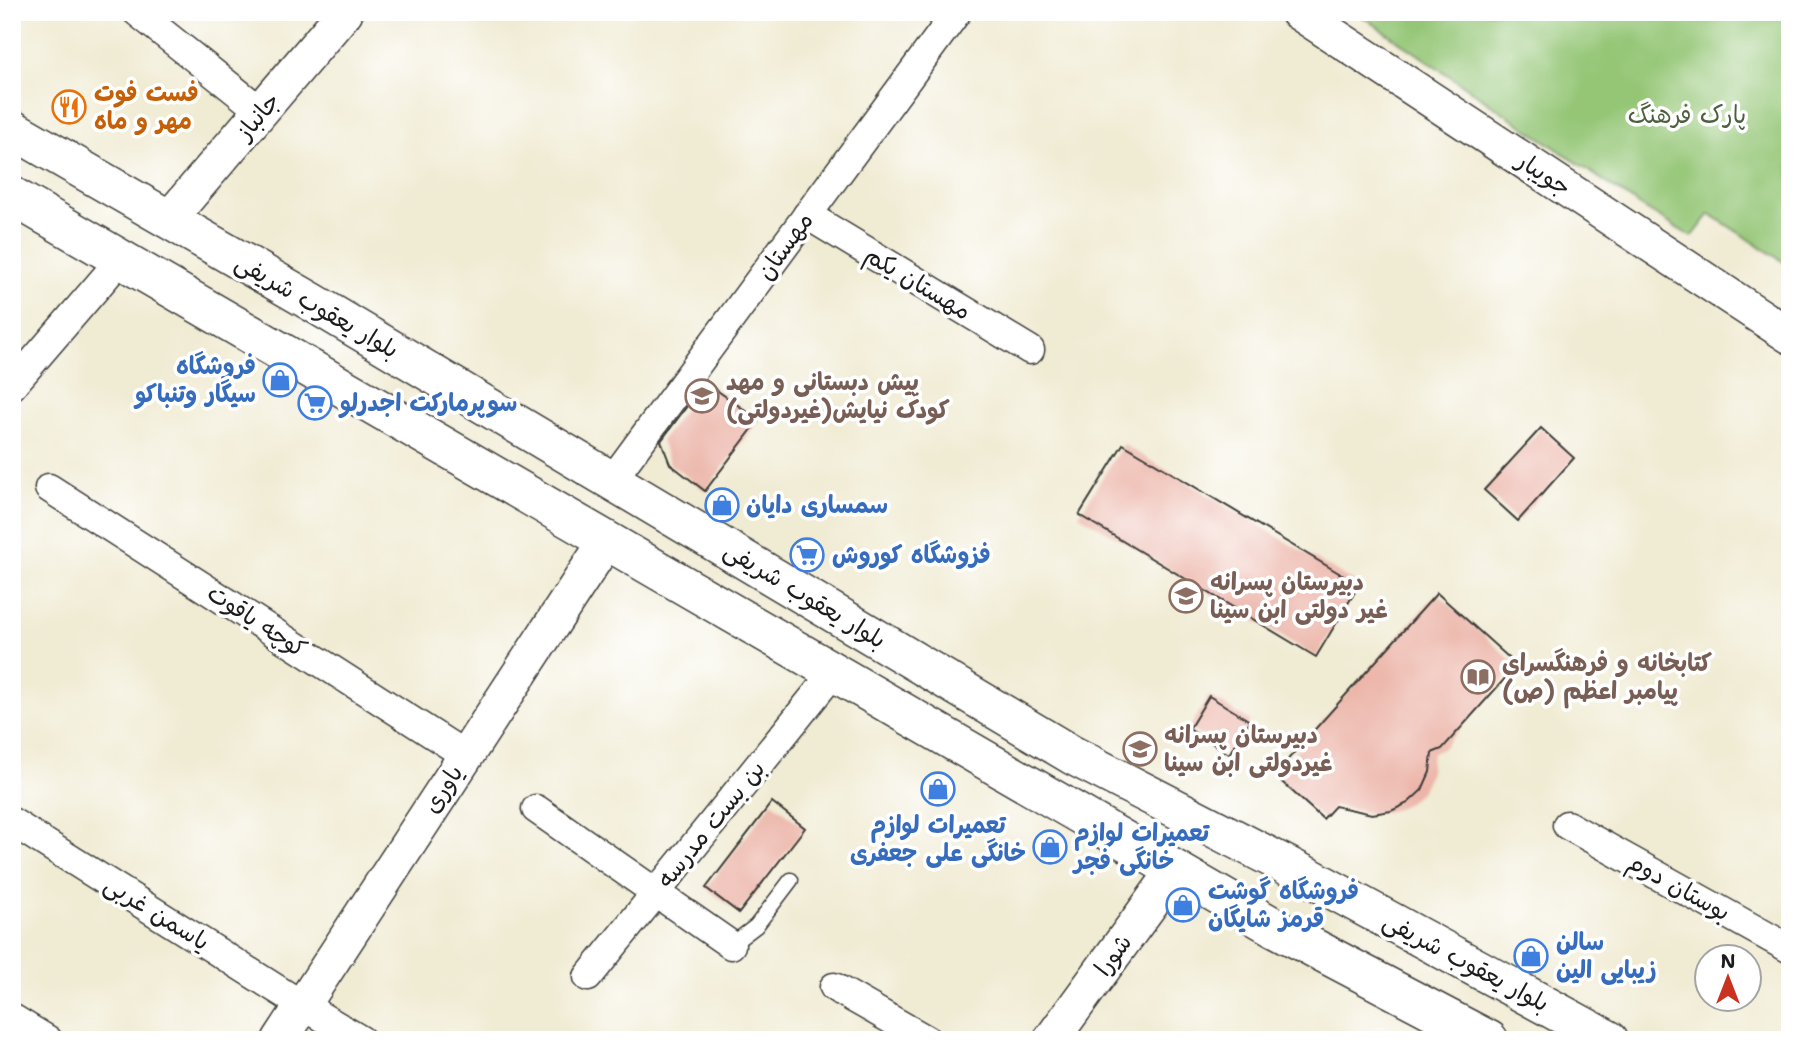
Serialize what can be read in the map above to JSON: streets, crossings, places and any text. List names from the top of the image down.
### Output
{
  "streets": {
    "main road": ["بلوار یعقوب شریفی"],
    "street": [
      "جانباز",
      "جویبار",
      "مهستان",
      "مهستان یکم",
      "کوچه یاقوت",
      "یاوری",
      "بن بست مدرسه",
      "بوستان دوم",
      "یاسمن غربی",
      "شورا"
    ]
  },
  "crossings": [
    ["جانباز", "بلوار یعقوب شریفی"],
    ["مهستان", "مهستان یکم"],
    ["مهستان", "بلوار یعقوب شریفی"],
    ["بلوار یعقوب شریفی", "یاوری"],
    ["بلوار یعقوب شریفی", "بن بست مدرسه"],
    ["بلوار یعقوب شریفی", "شورا"],
    ["کوچه یاقوت", "یاوری"],
    ["یاوری", "یاسمن غربی"]
  ],
  "parks": ["پارک فرهنگ"],
  "places": {
    "restaurant": ["فست فوت مهر و ماه"],
    "shop": [
      "فروشگاه سیگار وتنباکو",
      "سمساری دایان",
      "تعمیرات لوازم خانگی علی جعفری",
      "تعمیرات لوازم خانگی فجر",
      "فروشگاه گوشت قرمز شایگان",
      "سالن زیبایی الین"
    ],
    "school or university": ["پیش دبستانی و مهد کودک نیایش(غیردولتی)", "دبیرستان پسرانه غیر دولتی ابن سینا", "دبیرستان پسرانه غیردولتی ابن سینا"],
    "supermarket": ["سوپرمارکت اجدرلو", "فزوشگاه کوروش"],
    "library": ["کتابخانه و فرهنگسرای پیامبر اعظم (ص)"]
  },
  "north": "top"
}
